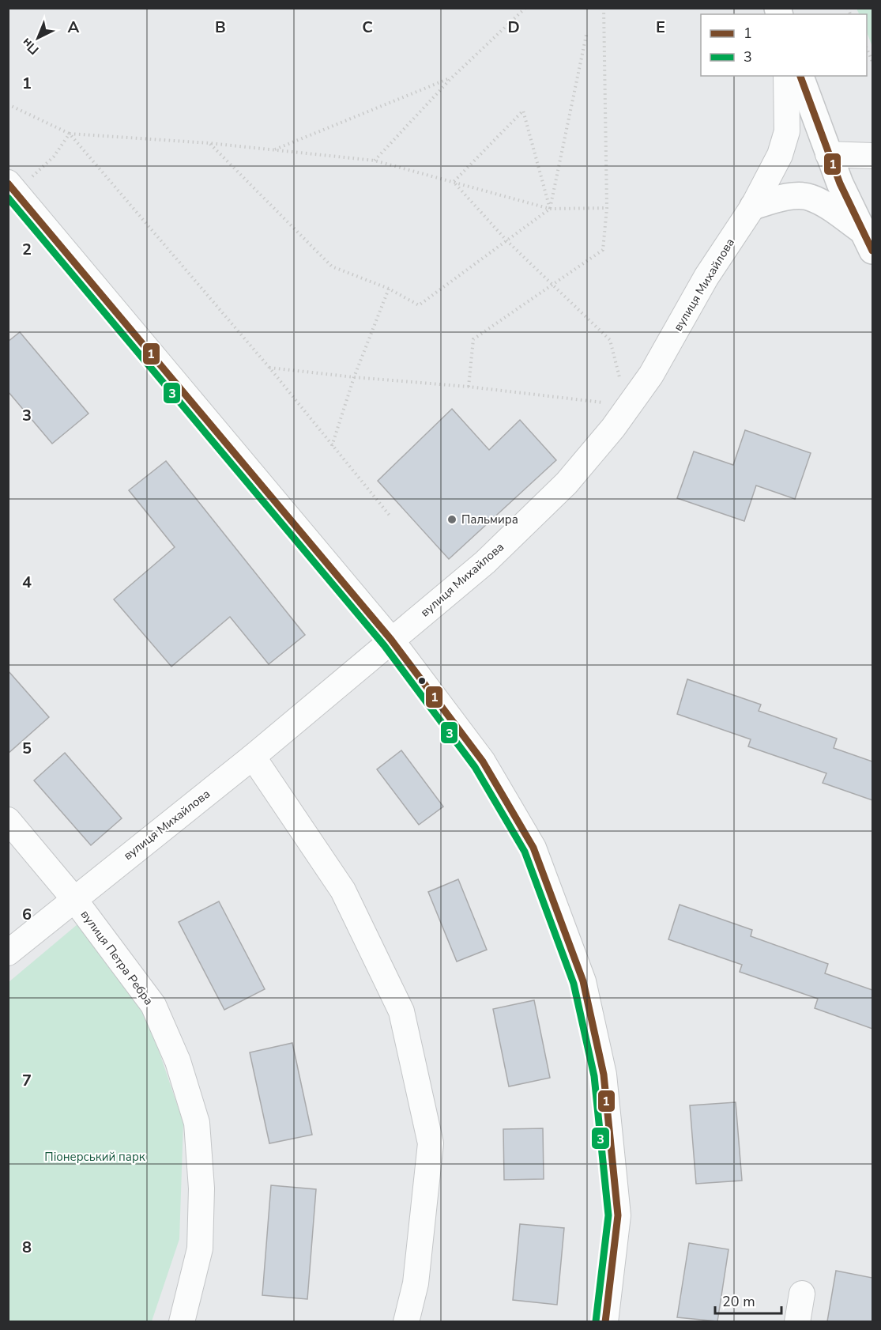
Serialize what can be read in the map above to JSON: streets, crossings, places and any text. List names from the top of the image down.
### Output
{
  "streets": {
    "street": ["вулиця Михайлова", "вулиця Петра Ребра"]
  },
  "crossings": [
    ["вулиця Михайлова", "вулиця Петра Ребра"]
  ],
  "parks": ["Піонерський парк"],
  "places": ["Пальмира"],
  "lines": ["transit line 1", "transit line 3"],
  "legend": ["1", "3"],
  "scale_bar": "20 m",
  "north": "bottom left",
  "grid": {
    "columns": [
      "A",
      "B",
      "C",
      "D",
      "E"
    ],
    "rows": [
      "1",
      "2",
      "3",
      "4",
      "5",
      "6",
      "7",
      "8"
    ]
  }
}
